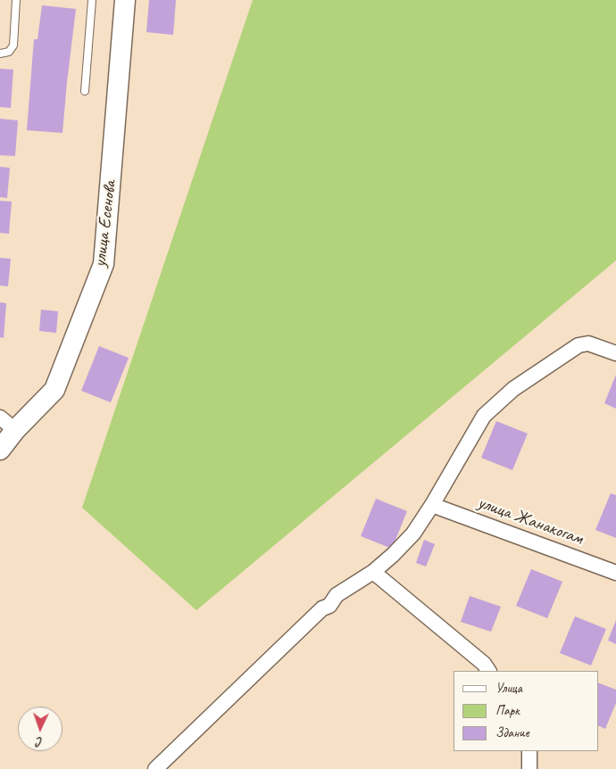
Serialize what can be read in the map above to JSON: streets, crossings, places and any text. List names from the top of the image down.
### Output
{
  "streets": {
    "street": ["улица Есенова", "улица Жанакогам"]
  },
  "legend": ["Улица", "Парк", "Здание"],
  "north": "bottom"
}
